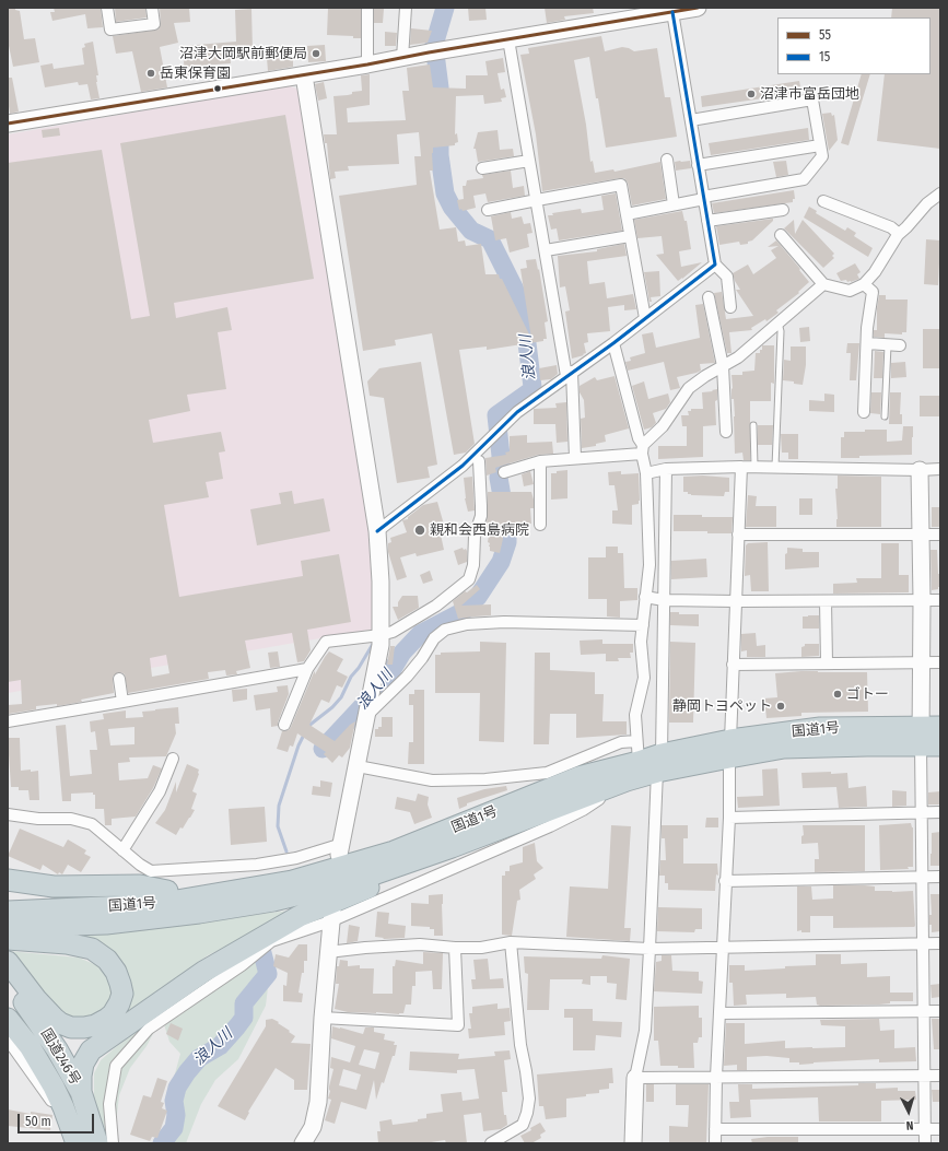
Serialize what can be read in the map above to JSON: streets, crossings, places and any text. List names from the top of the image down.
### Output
{
  "streets": {
    "highway": ["国道1号", "国道246号"]
  },
  "water": ["浪人川"],
  "places": [
    "沼津大岡駅前郵便局",
    "岳東保育園",
    "沼津市富岳団地",
    "親和会西島病院",
    "ゴトー",
    "静岡トヨペット"
  ],
  "lines": ["transit line 55", "transit line 15"],
  "legend": ["55", "15"],
  "scale_bar": "50 m",
  "north": "bottom"
}
